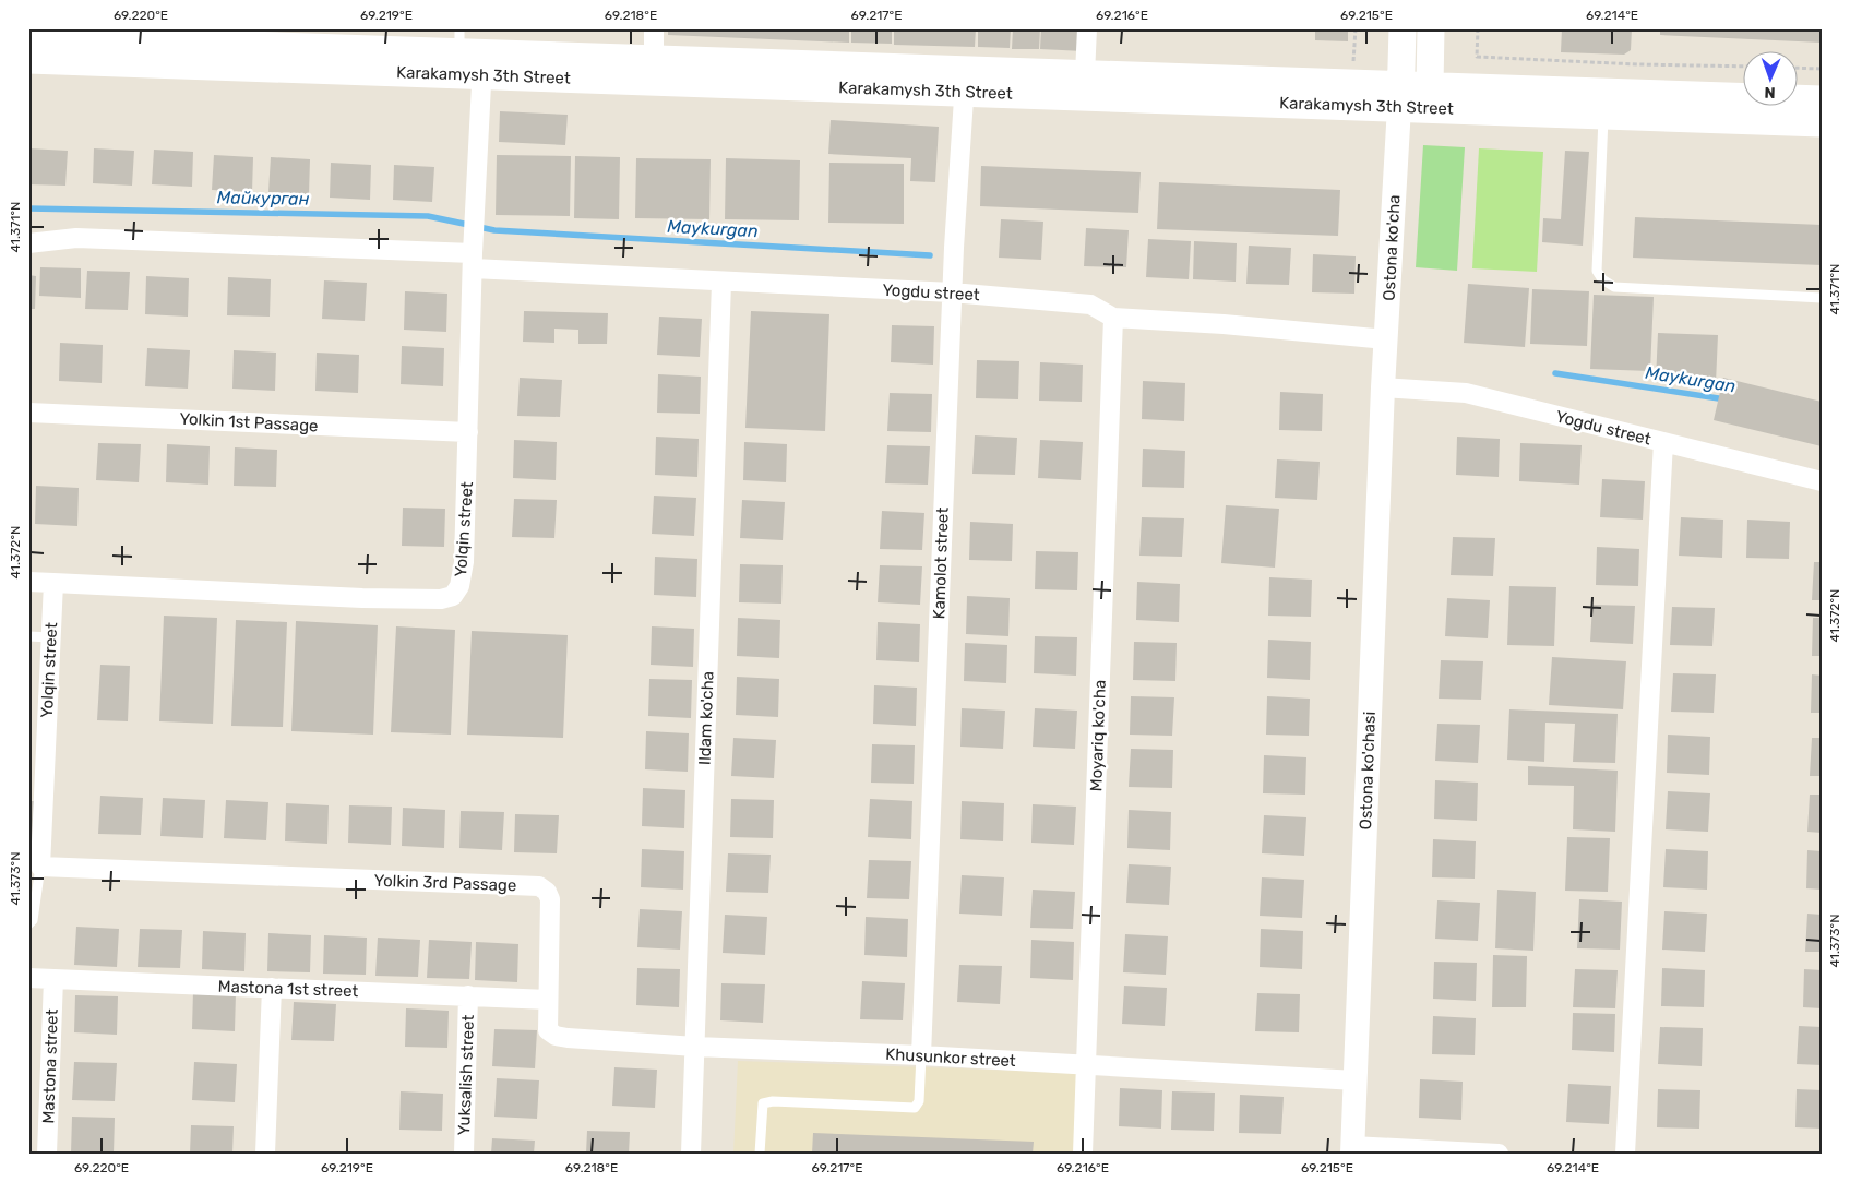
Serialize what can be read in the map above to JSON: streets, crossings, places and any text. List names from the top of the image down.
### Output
{
  "streets": {
    "main road": ["Karakamysh 3th Street"],
    "street": [
      "Ostona ko'cha",
      "Yogdu street",
      "Yolkin 1st Passage",
      "Yolqin street",
      "Kamolot street",
      "Ildam ko'cha",
      "Moyariq ko'cha",
      "Ostona ko'chasi",
      "Yolkin 3rd Passage",
      "Mastona 1st street",
      "Khusunkor street",
      "Mastona street",
      "Yuksalish street"
    ]
  },
  "crossings": [
    ["Karakamysh 3th Street", "Ostona ko'cha"],
    ["Karakamysh 3th Street", "Yolqin street"],
    ["Karakamysh 3th Street", "Kamolot street"],
    ["Ostona ko'cha", "Yogdu street"],
    ["Ostona ko'cha", "Ostona ko'chasi"],
    ["Yogdu street", "Yolqin street"],
    ["Yogdu street", "Kamolot street"],
    ["Yogdu street", "Ildam ko'cha"],
    ["Yogdu street", "Moyariq ko'cha"],
    ["Yogdu street", "Ostona ko'chasi"],
    ["Yolkin 1st Passage", "Yolqin street"],
    ["Yolqin street", "Yolkin 3rd Passage"],
    ["Kamolot street", "Khusunkor street"],
    ["Ildam ko'cha", "Yolkin 3rd Passage"],
    ["Ildam ko'cha", "Khusunkor street"],
    ["Moyariq ko'cha", "Khusunkor street"],
    ["Ostona ko'chasi", "Khusunkor street"],
    ["Yolkin 3rd Passage", "Mastona 1st street"],
    ["Yolkin 3rd Passage", "Khusunkor street"],
    ["Mastona 1st street", "Mastona street"],
    ["Mastona 1st street", "Yuksalish street"]
  ],
  "water": ["Майкурган", "Maykurgan"],
  "north": "bottom",
  "coordinates": [
    "69.220°E",
    "69.219°E",
    "69.218°E",
    "69.217°E",
    "69.216°E",
    "69.215°E",
    "69.214°E",
    "41.371°N",
    "41.372°N",
    "41.373°N"
  ]
}
